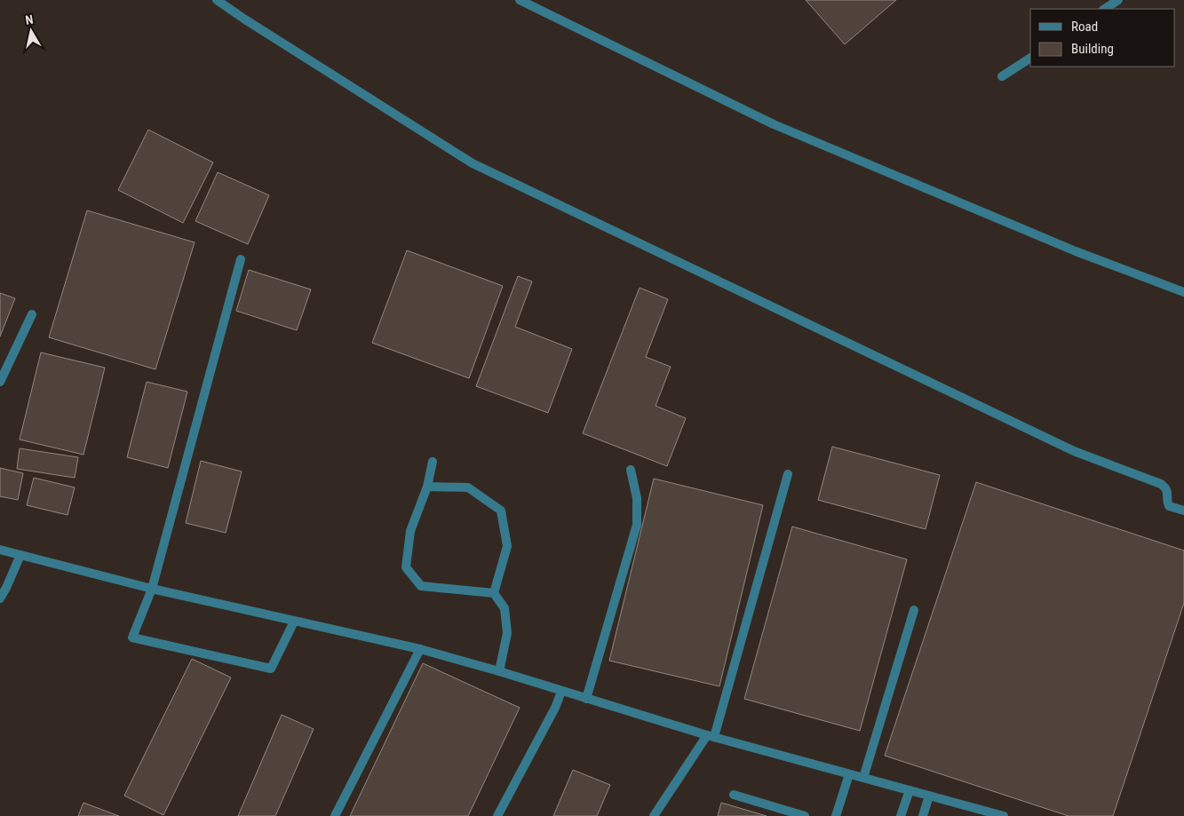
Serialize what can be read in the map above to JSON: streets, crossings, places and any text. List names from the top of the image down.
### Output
{
  "legend": ["Road", "Building"],
  "north": "top"
}
